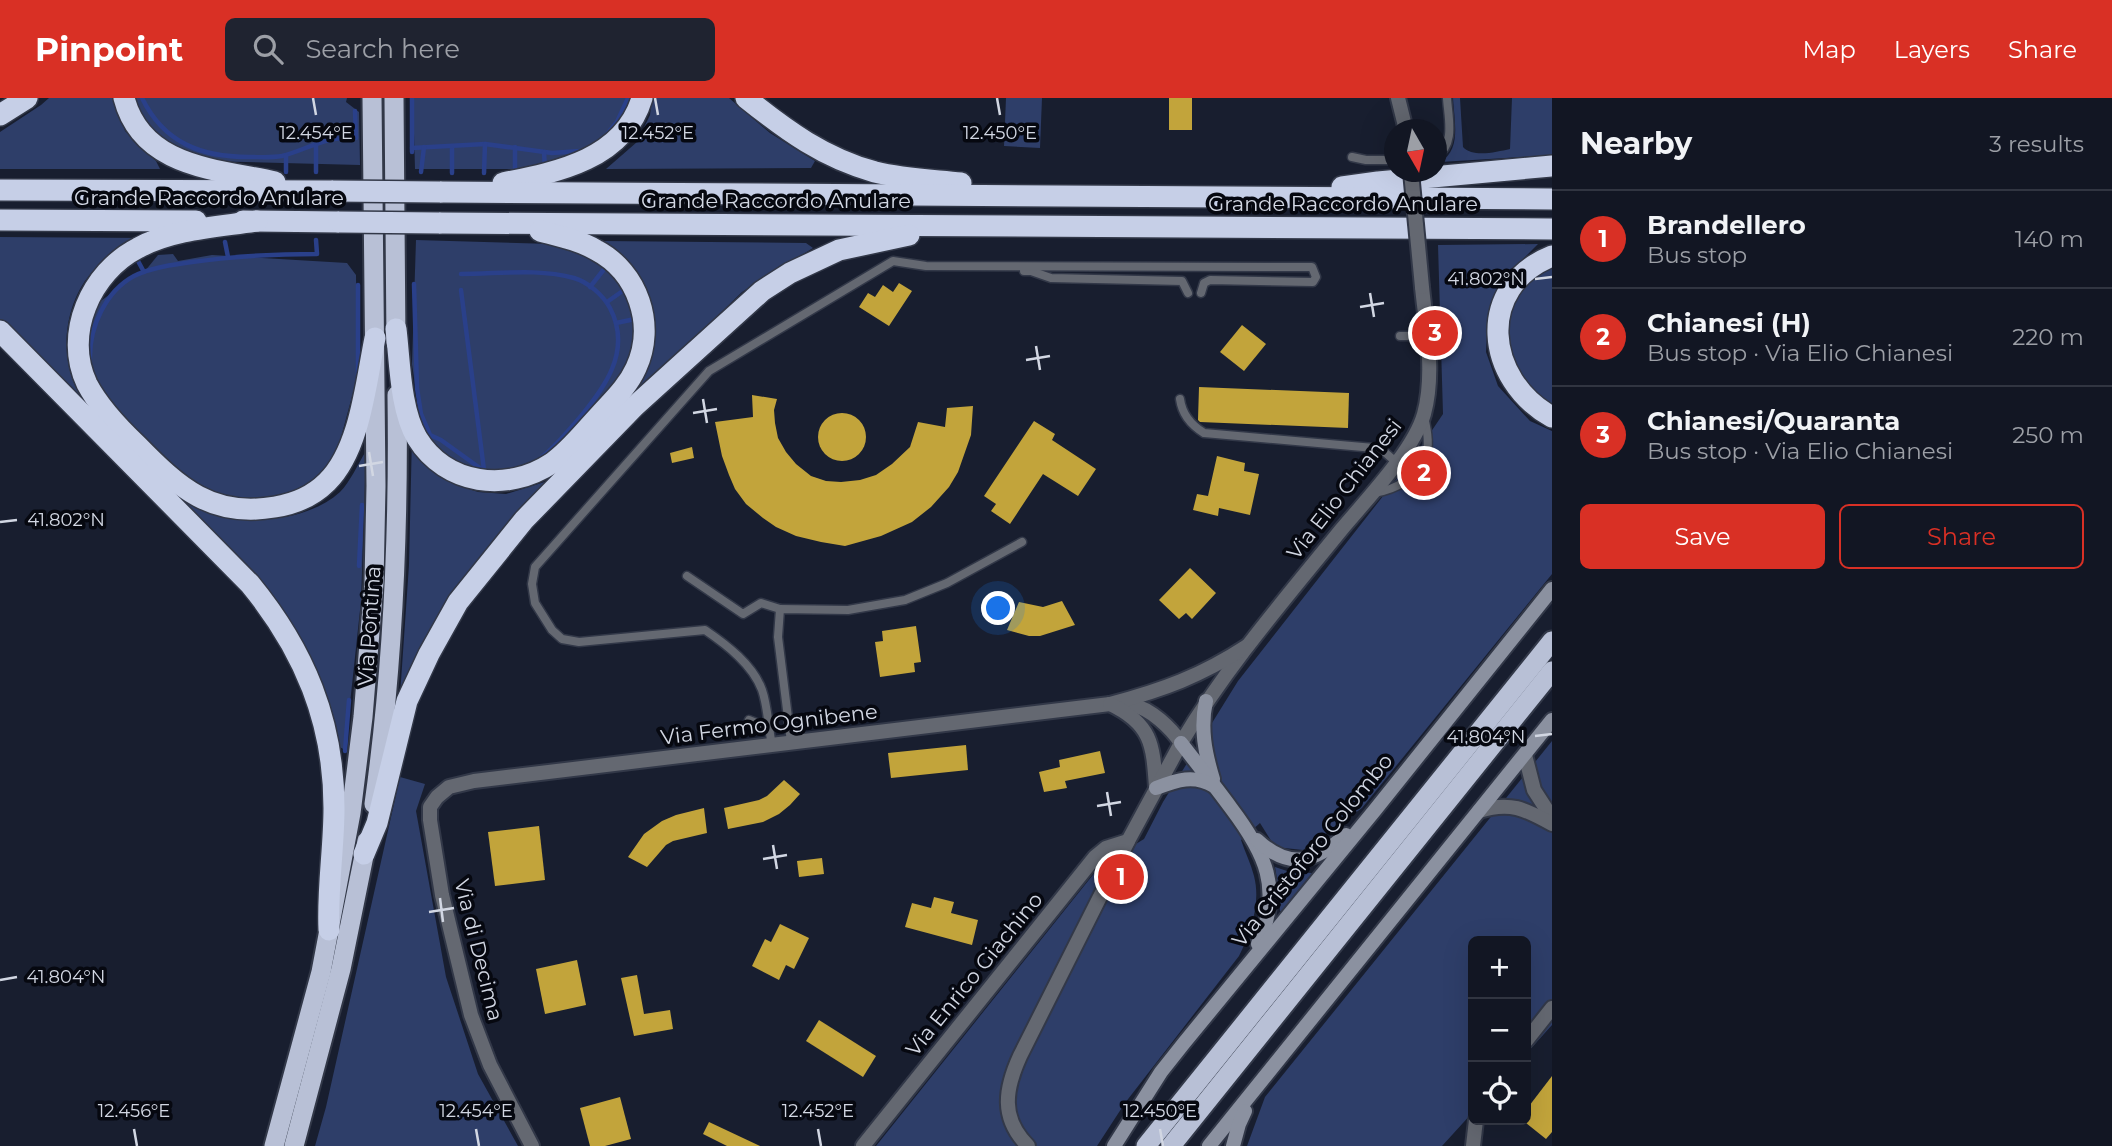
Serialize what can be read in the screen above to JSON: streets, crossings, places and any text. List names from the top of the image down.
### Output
{
  "streets": {
    "highway": ["Grande Raccordo Anulare", "Via Pontina"],
    "main road": ["Via Cristoforo Colombo"],
    "street": [
      "Via Elio Chianesi",
      "Via Fermo Ognibene",
      "Via di Decima",
      "Via Enrico Giachino"
    ]
  },
  "crossings": [
    ["Via Elio Chianesi", "Via Enrico Giachino"],
    ["Via Fermo Ognibene", "Via di Decima"]
  ],
  "north": "bottom",
  "page": {
    "header": "Pinpoint",
    "search": "Search here",
    "nav": ["Map", "Layers", "Share"],
    "heading": ["Nearby", "3 results"],
    "list": [
      {
        "mark": "1",
        "name": "Brandellero",
        "note": "Bus stop",
        "value": "140 m"
      },
      {
        "mark": "2",
        "name": "Chianesi (H)",
        "note": "Bus stop · Via Elio Chianesi",
        "value": "220 m"
      },
      {
        "mark": "3",
        "name": "Chianesi/Quaranta",
        "note": "Bus stop · Via Elio Chianesi",
        "value": "250 m"
      }
    ],
    "pins": ["3", "2", "1"],
    "buttons": ["Save", "Share"],
    "map_buttons": ["+", "−"]
  },
  "coordinates": [
    "12.454°E",
    "12.452°E",
    "12.450°E",
    "41.802°N",
    "41.804°N",
    "12.456°E"
  ]
}
